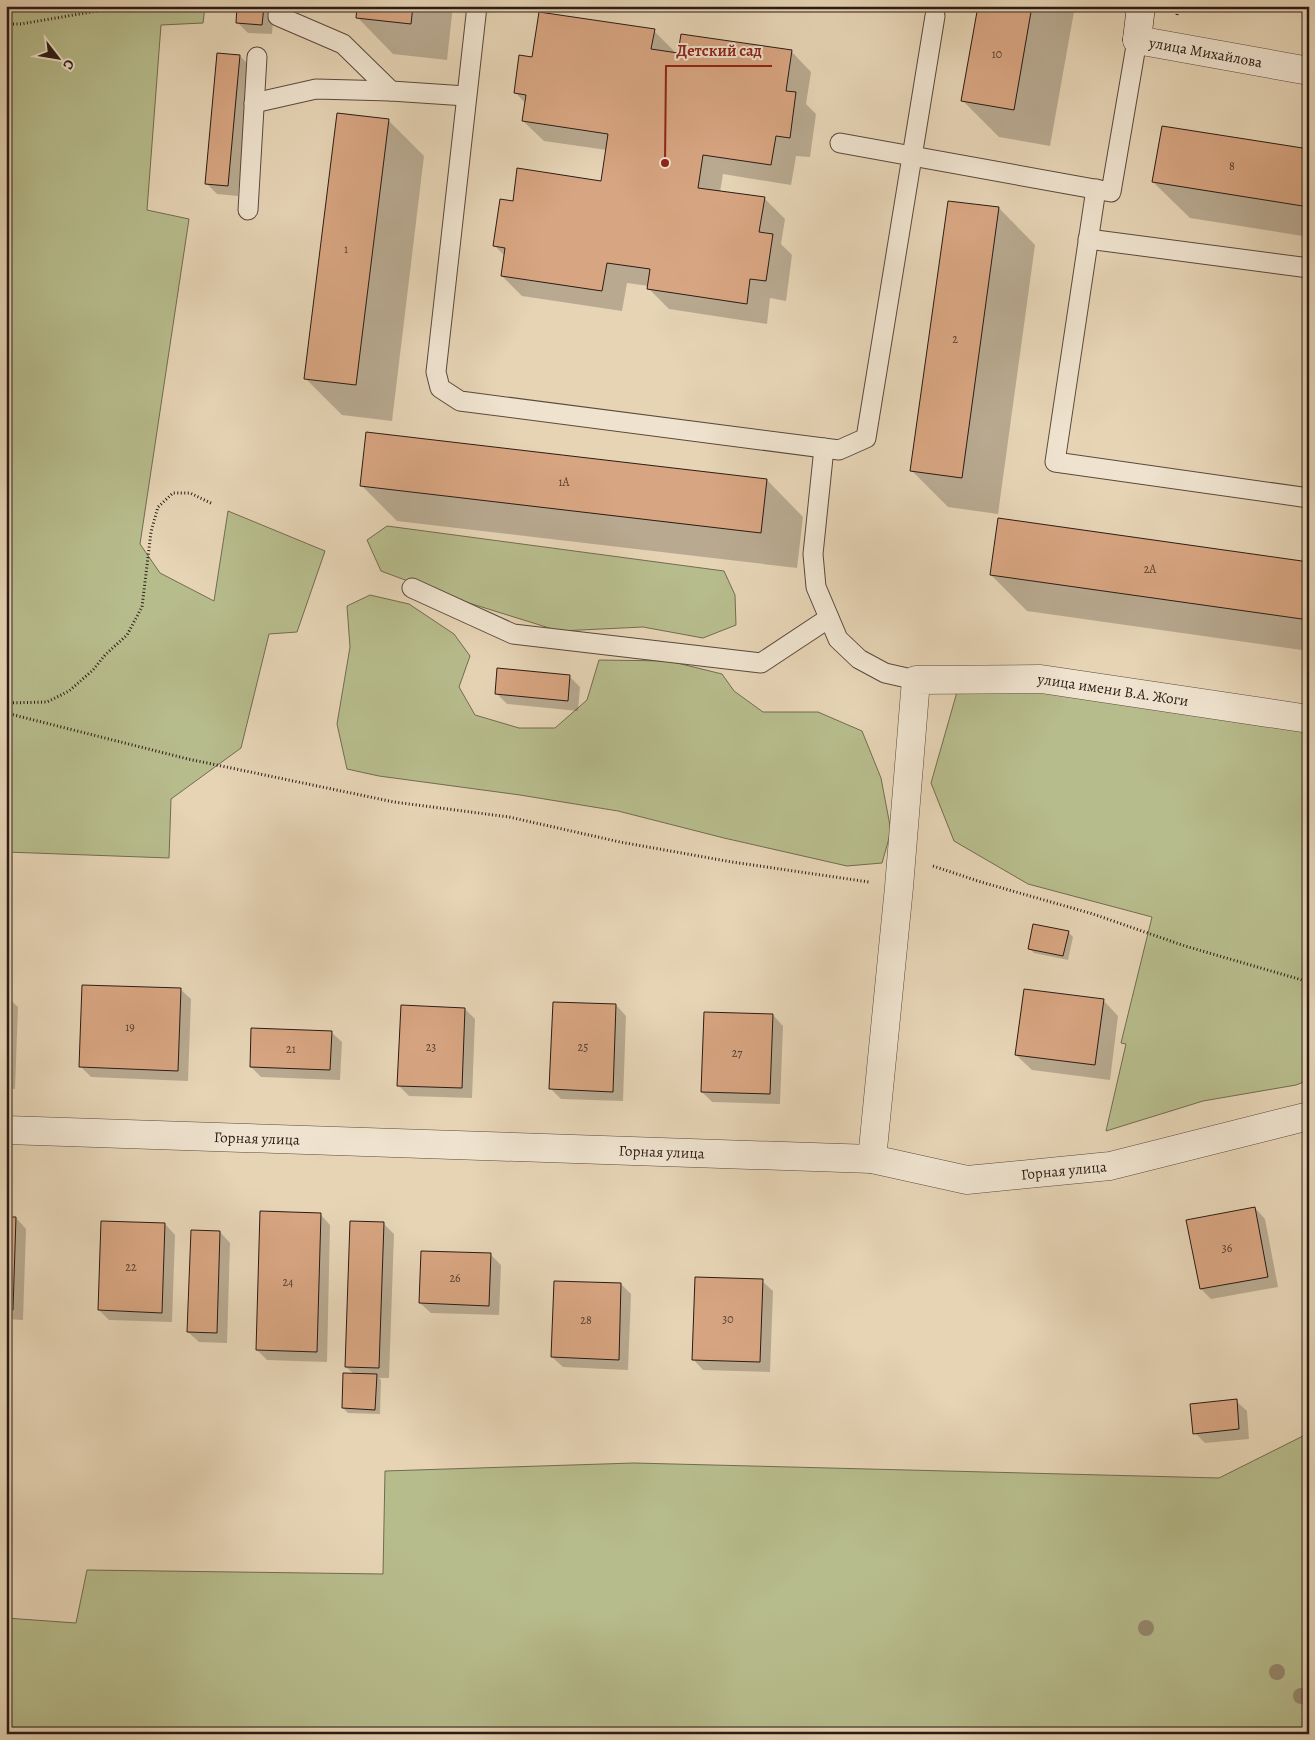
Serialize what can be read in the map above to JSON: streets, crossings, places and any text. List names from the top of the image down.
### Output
{
  "streets": {
    "street": ["улица Михайлова", "улица имени В.А. Жоги", "Горная улица"]
  },
  "places": ["Детский сад"],
  "house_numbers": [
    "10",
    "8",
    "1",
    "2",
    "1А",
    "2А",
    "19",
    "23",
    "25",
    "21",
    "27",
    "36",
    "22",
    "26",
    "24",
    "30",
    "28"
  ],
  "north": "bottom right"
}
